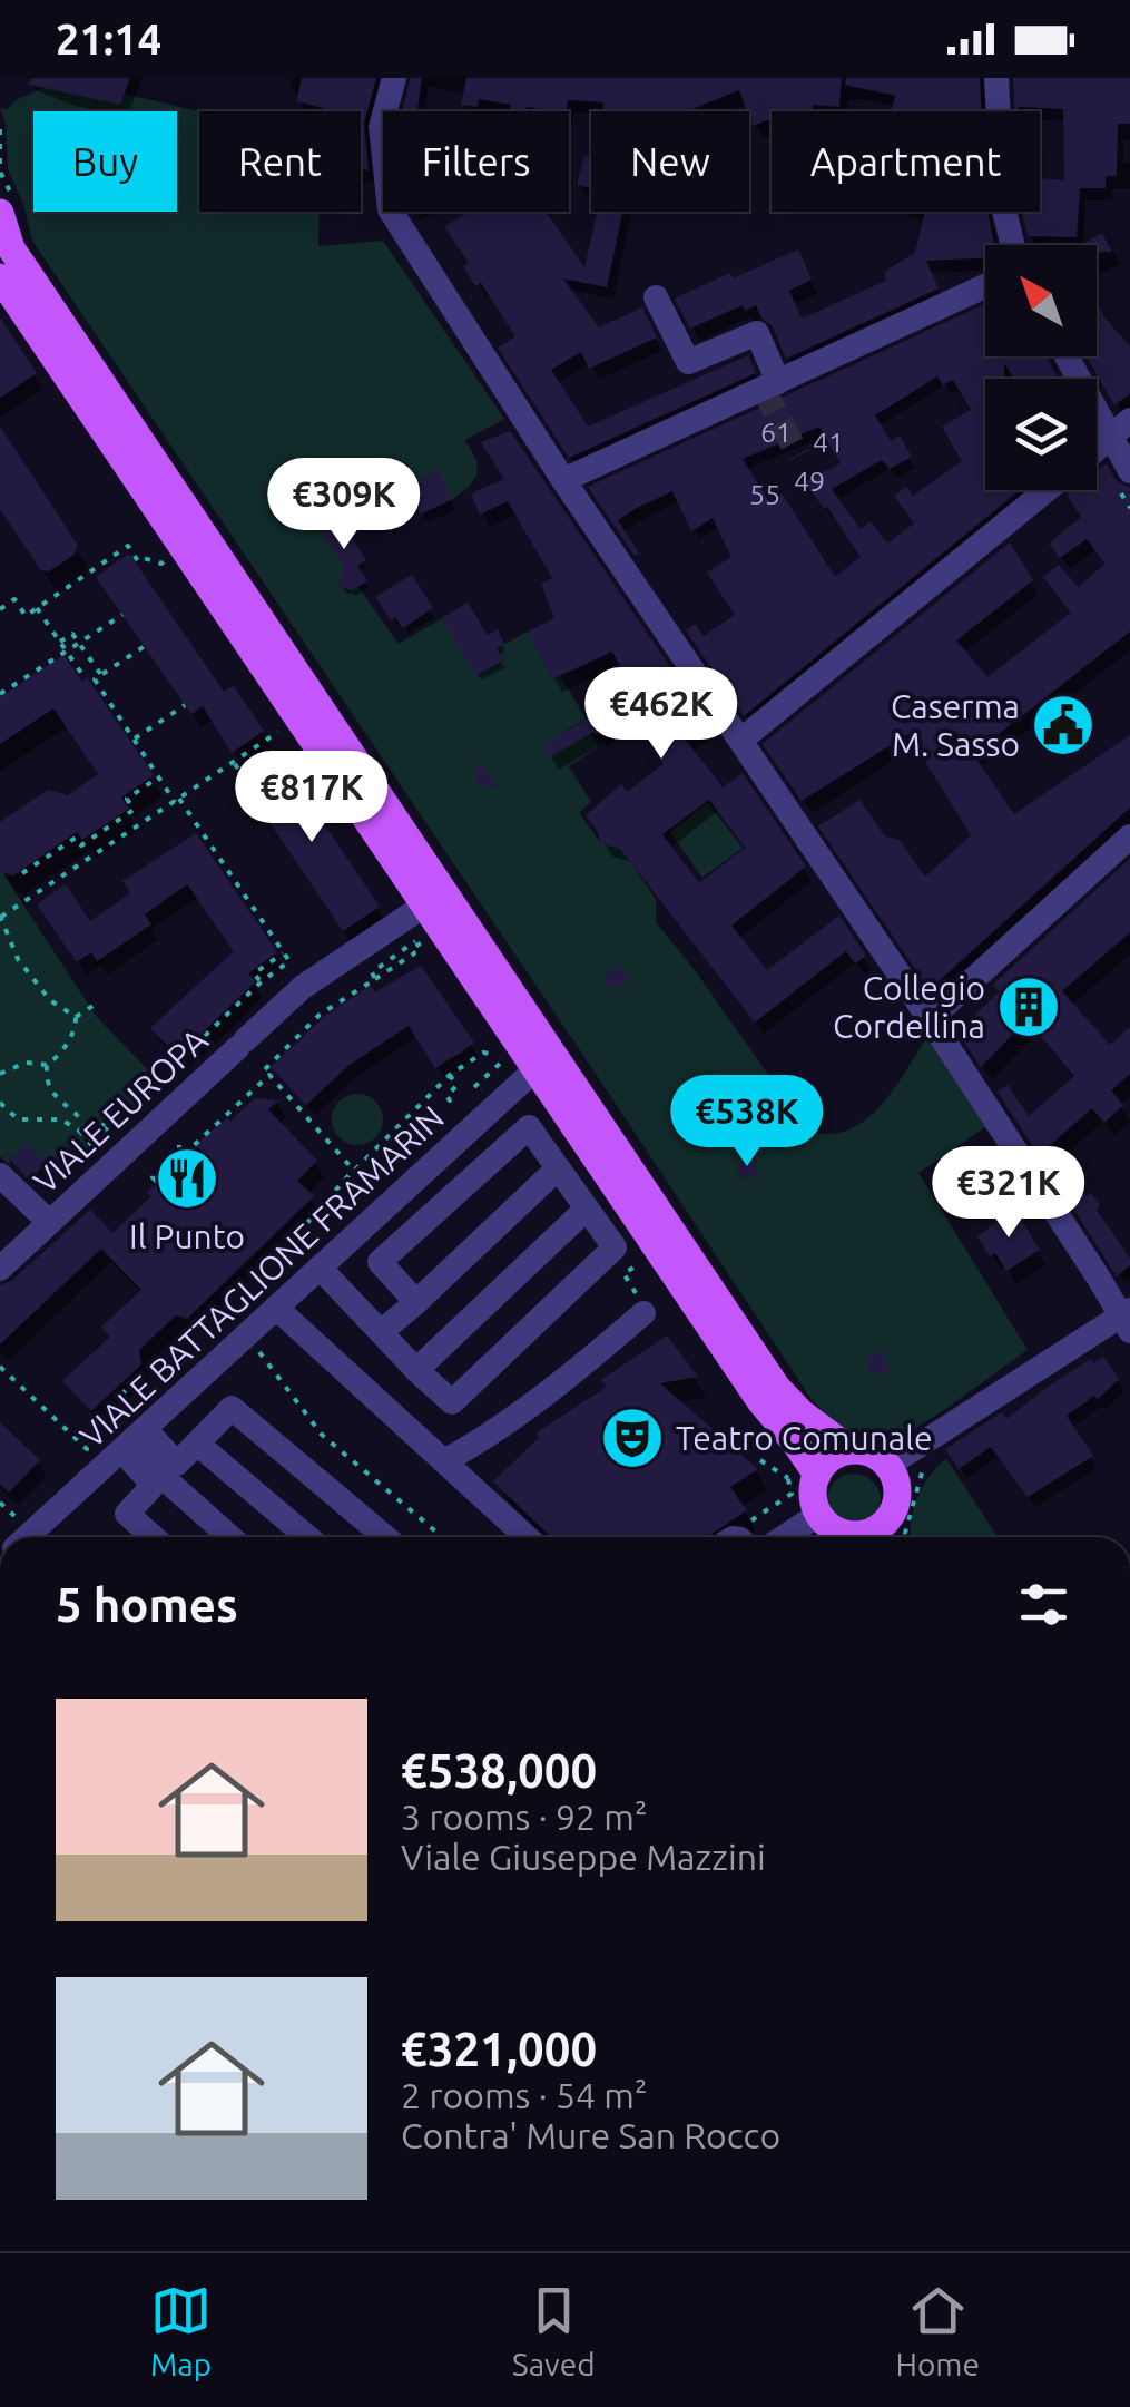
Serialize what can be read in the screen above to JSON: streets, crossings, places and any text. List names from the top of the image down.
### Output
{
  "streets": {
    "street": ["VIALE EUROPA", "VIALE BATTAGLIONE FRAMARIN"]
  },
  "places": {
    "public building": ["Caserma M. Sasso"],
    "building": ["Collegio Cordellina"],
    "restaurant": ["Il Punto"],
    "theatre": ["Teatro Comunale"]
  },
  "house_numbers": [
    "61",
    "41",
    "49",
    "55"
  ],
  "north": "top left",
  "page": {
    "status": "21:14",
    "chip": [
      "Buy",
      "Rent",
      "Filters",
      "New",
      "Apartment"
    ],
    "price": [
      "€309K",
      "€462K",
      "€817K",
      "€538K",
      "€321K"
    ],
    "heading": "5 homes",
    "list": [
      {
        "name": "€538,000",
        "note": "3 rooms · 92 m² · Viale Giuseppe Mazzini"
      },
      {
        "name": "€321,000",
        "note": "2 rooms · 54 m² · Contra' Mure San Rocco"
      }
    ],
    "tabs": ["Map", "Saved", "Home"]
  }
}
